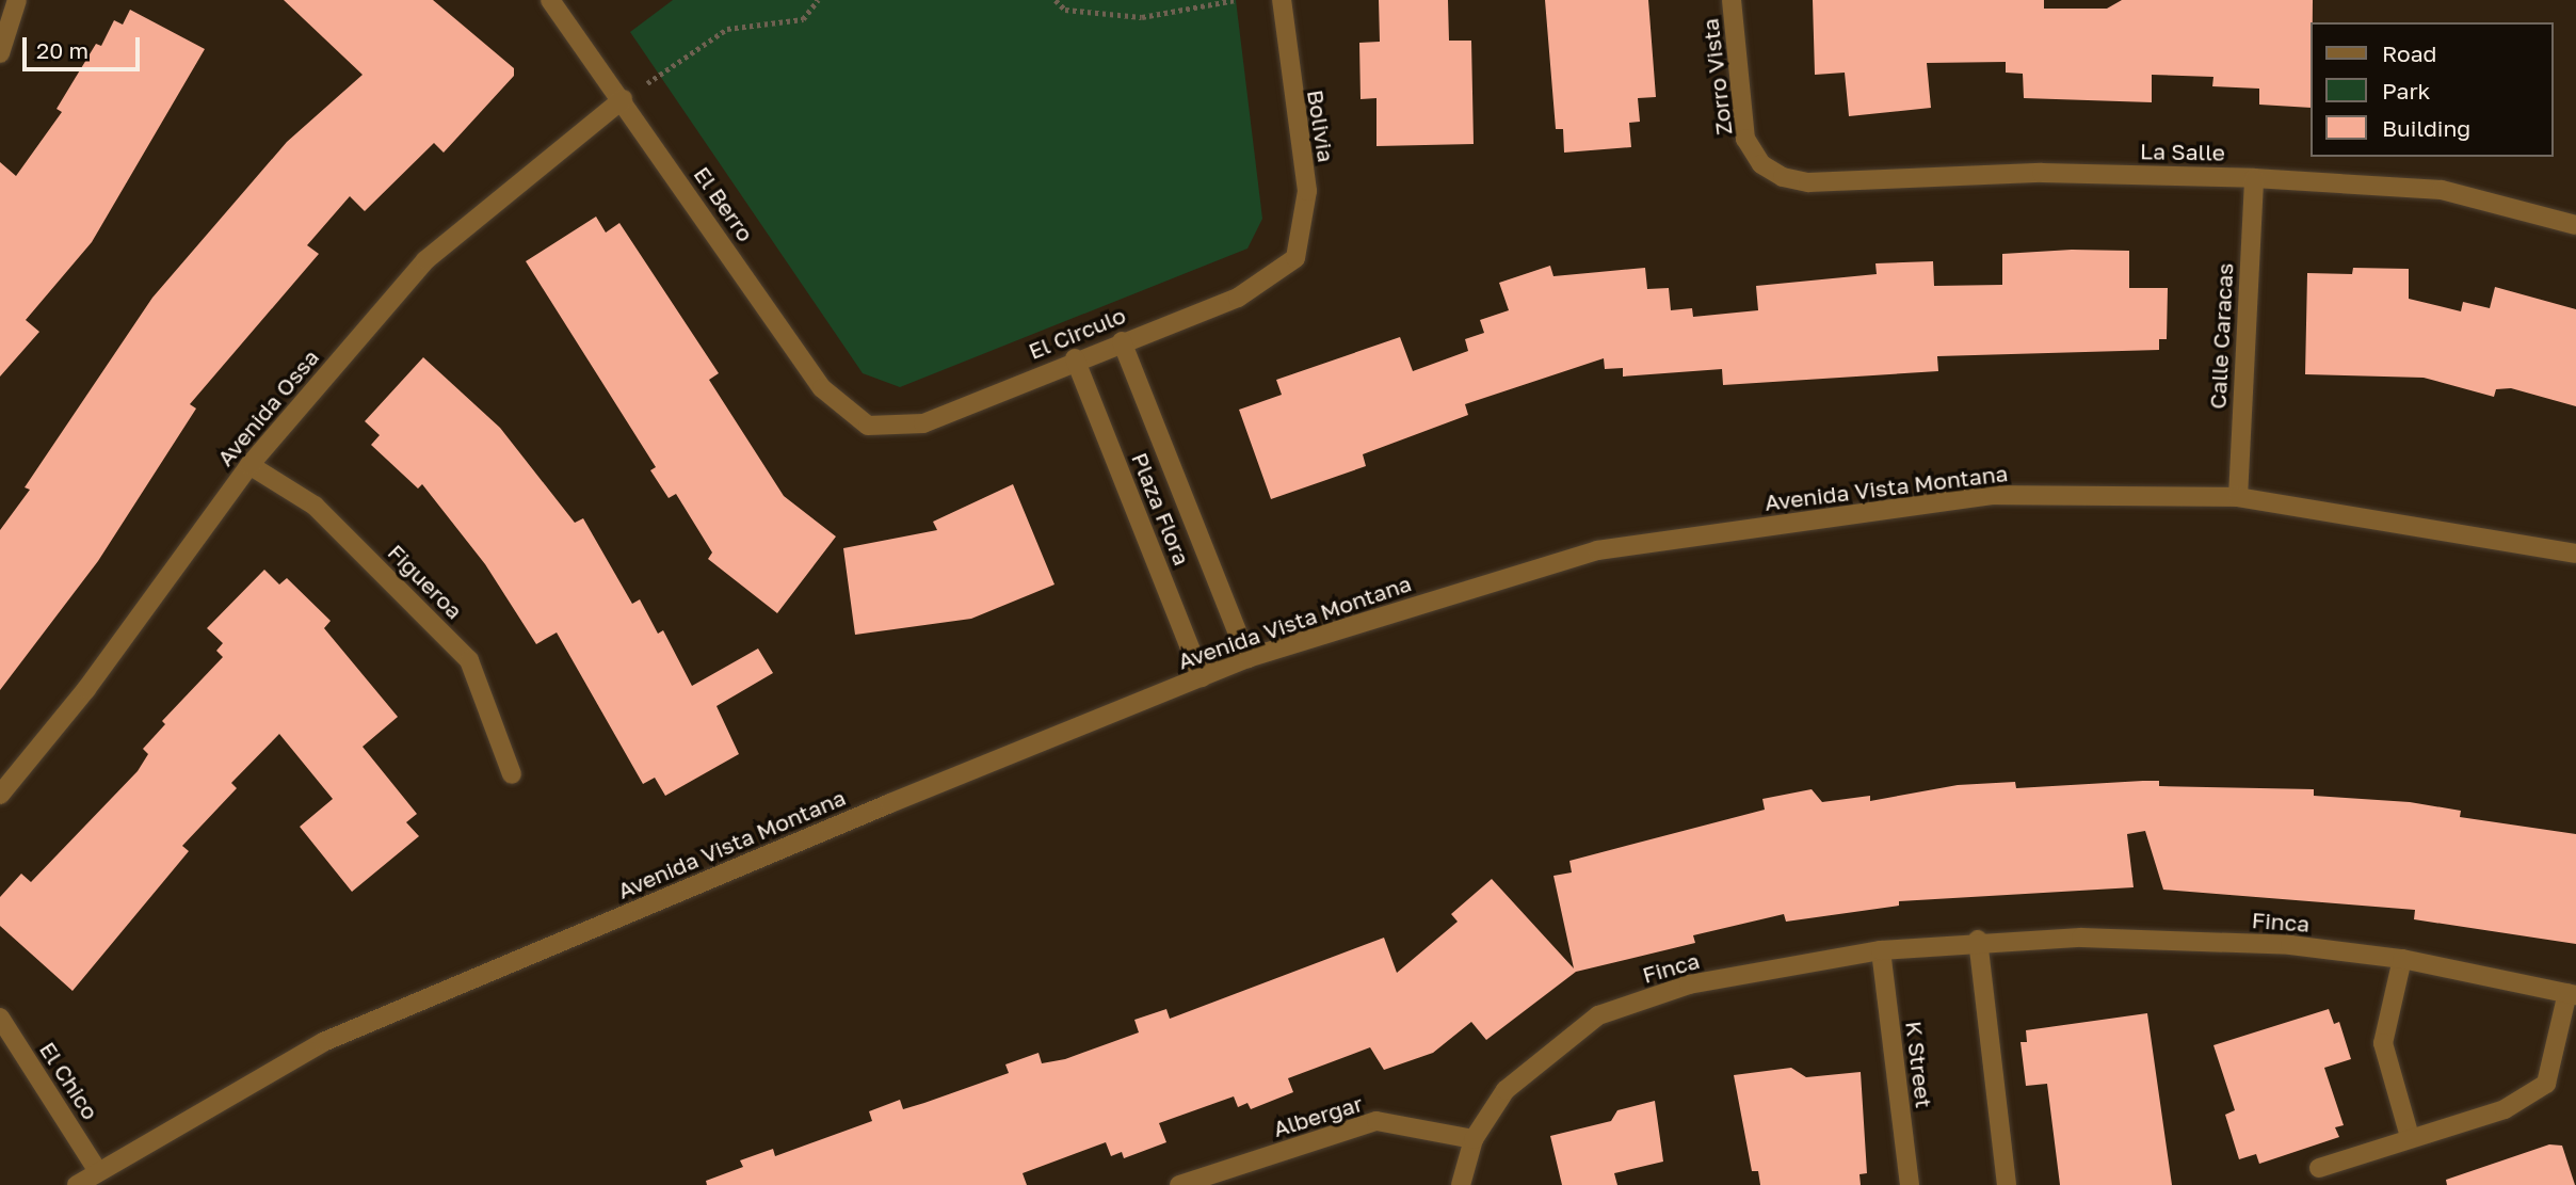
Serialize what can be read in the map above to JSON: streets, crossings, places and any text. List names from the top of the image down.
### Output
{
  "streets": {
    "street": [
      "Zorro Vista",
      "Bolivia",
      "La Salle",
      "El Berro",
      "El Circulo",
      "Calle Caracas",
      "Avenida Ossa",
      "Avenida Vista Montana",
      "Plaza Flora",
      "Figueroa",
      "Finca",
      "K Street",
      "El Chico",
      "Albergar"
    ]
  },
  "crossings": [
    ["Zorro Vista", "La Salle"],
    ["Bolivia", "El Circulo"],
    ["La Salle", "Calle Caracas"],
    ["El Berro", "El Circulo"],
    ["El Berro", "Avenida Ossa"],
    ["El Circulo", "Plaza Flora"],
    ["Calle Caracas", "Avenida Vista Montana"],
    ["Avenida Ossa", "Figueroa"],
    ["Avenida Vista Montana", "Plaza Flora"],
    ["Avenida Vista Montana", "El Chico"],
    ["Finca", "K Street"],
    ["Finca", "Albergar"]
  ],
  "legend": ["Road", "Park", "Building"],
  "scale_bar": "20 m"
}
